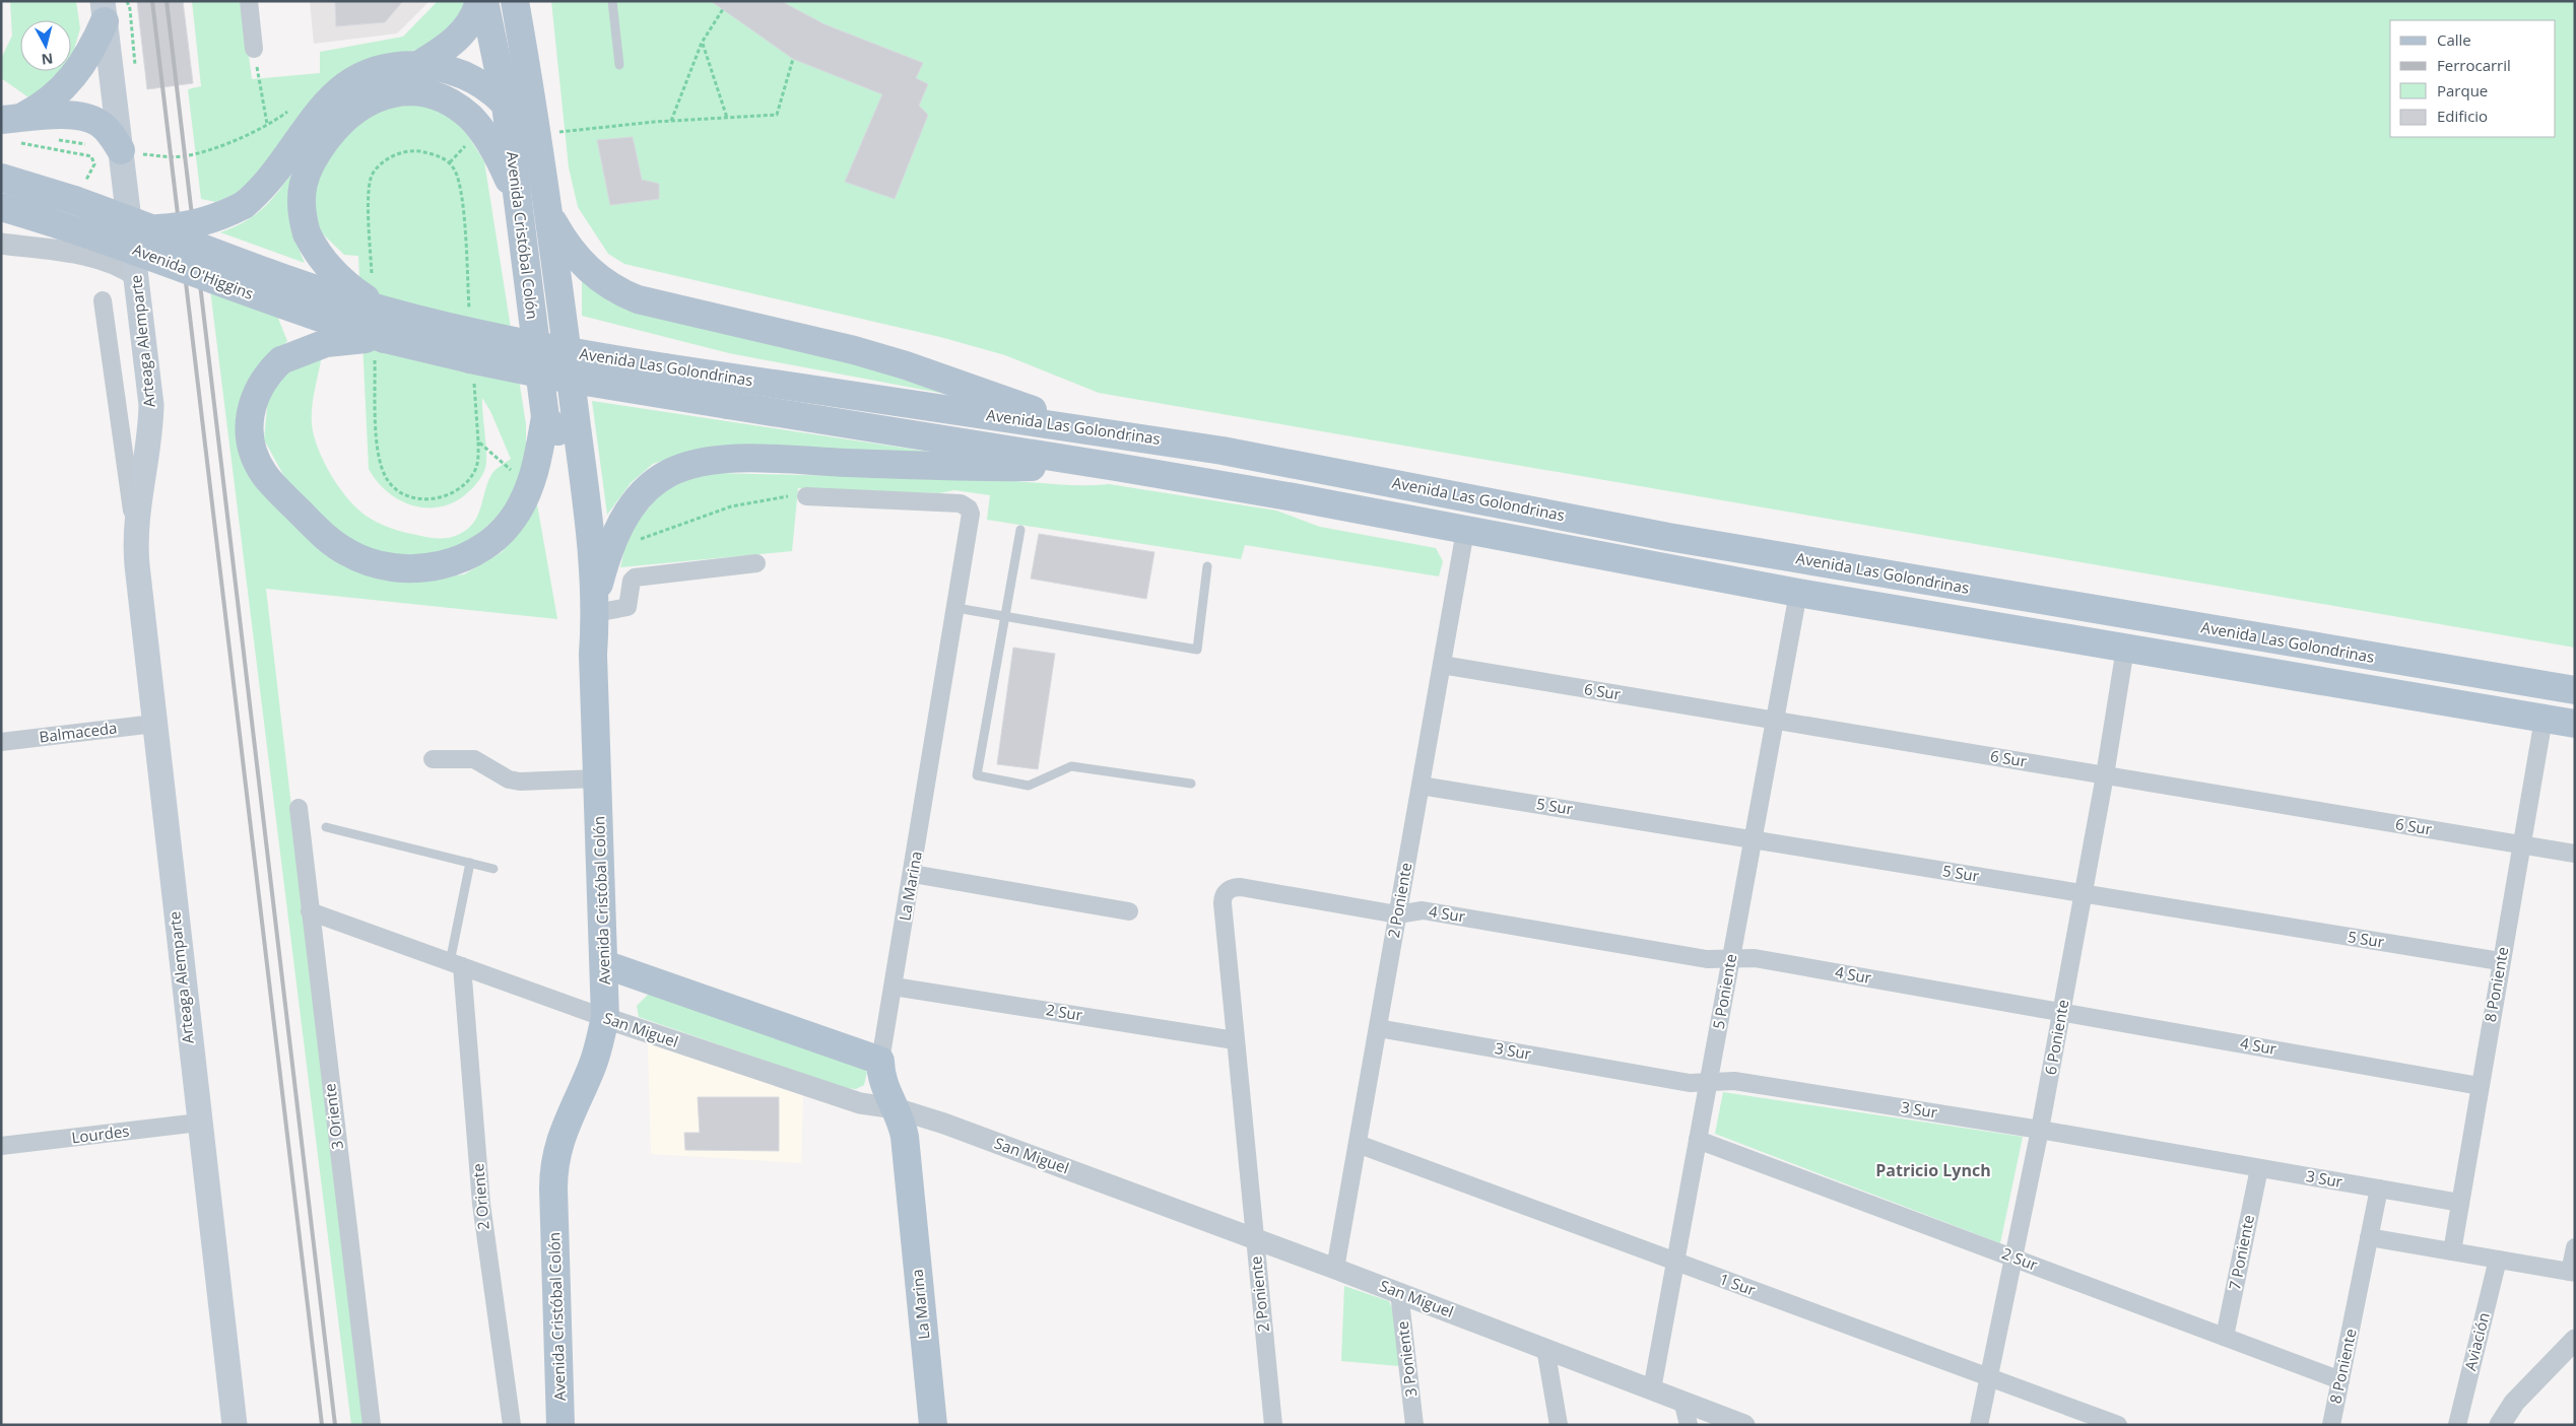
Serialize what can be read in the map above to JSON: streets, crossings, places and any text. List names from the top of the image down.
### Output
{
  "streets": {
    "main road": [
      "Avenida Cristóbal Colón",
      "Avenida O'Higgins",
      "Arteaga Alemparte",
      "Avenida Las Golondrinas",
      "La Marina"
    ],
    "street": [
      "6 Sur",
      "Balmaceda",
      "5 Sur",
      "2 Poniente",
      "4 Sur",
      "8 Poniente",
      "5 Poniente",
      "2 Sur",
      "San Miguel",
      "6 Poniente",
      "3 Sur",
      "3 Oriente",
      "Lourdes",
      "2 Oriente",
      "7 Poniente",
      "1 Sur",
      "Aviación",
      "3 Poniente"
    ]
  },
  "crossings": [
    ["Avenida Cristóbal Colón", "Avenida O'Higgins"],
    ["Avenida Cristóbal Colón", "Avenida Las Golondrinas"],
    ["Avenida Cristóbal Colón", "San Miguel"],
    ["Avenida O'Higgins", "Arteaga Alemparte"],
    ["Avenida O'Higgins", "Avenida Las Golondrinas"],
    ["Arteaga Alemparte", "Balmaceda"],
    ["Arteaga Alemparte", "Lourdes"],
    ["Avenida Las Golondrinas", "2 Poniente"],
    ["Avenida Las Golondrinas", "8 Poniente"],
    ["Avenida Las Golondrinas", "5 Poniente"],
    ["Avenida Las Golondrinas", "6 Poniente"],
    ["6 Sur", "2 Poniente"],
    ["6 Sur", "8 Poniente"],
    ["6 Sur", "5 Poniente"],
    ["6 Sur", "6 Poniente"],
    ["5 Sur", "2 Poniente"],
    ["5 Sur", "8 Poniente"],
    ["5 Sur", "5 Poniente"],
    ["5 Sur", "6 Poniente"],
    ["La Marina", "2 Sur"],
    ["La Marina", "San Miguel"],
    ["2 Poniente", "4 Sur"],
    ["2 Poniente", "2 Sur"],
    ["2 Poniente", "San Miguel"],
    ["2 Poniente", "3 Sur"],
    ["2 Poniente", "1 Sur"],
    ["4 Sur", "8 Poniente"],
    ["4 Sur", "5 Poniente"],
    ["4 Sur", "6 Poniente"],
    ["8 Poniente", "2 Sur"],
    ["8 Poniente", "3 Sur"],
    ["5 Poniente", "2 Sur"],
    ["5 Poniente", "San Miguel"],
    ["5 Poniente", "3 Sur"],
    ["5 Poniente", "1 Sur"],
    ["2 Sur", "6 Poniente"],
    ["2 Sur", "7 Poniente"],
    ["San Miguel", "3 Oriente"],
    ["San Miguel", "2 Oriente"],
    ["San Miguel", "3 Poniente"],
    ["6 Poniente", "3 Sur"],
    ["6 Poniente", "1 Sur"],
    ["3 Sur", "7 Poniente"]
  ],
  "districts": ["Patricio Lynch"],
  "legend": [
    "Calle",
    "Ferrocarril",
    "Parque",
    "Edificio"
  ],
  "north": "bottom"
}
